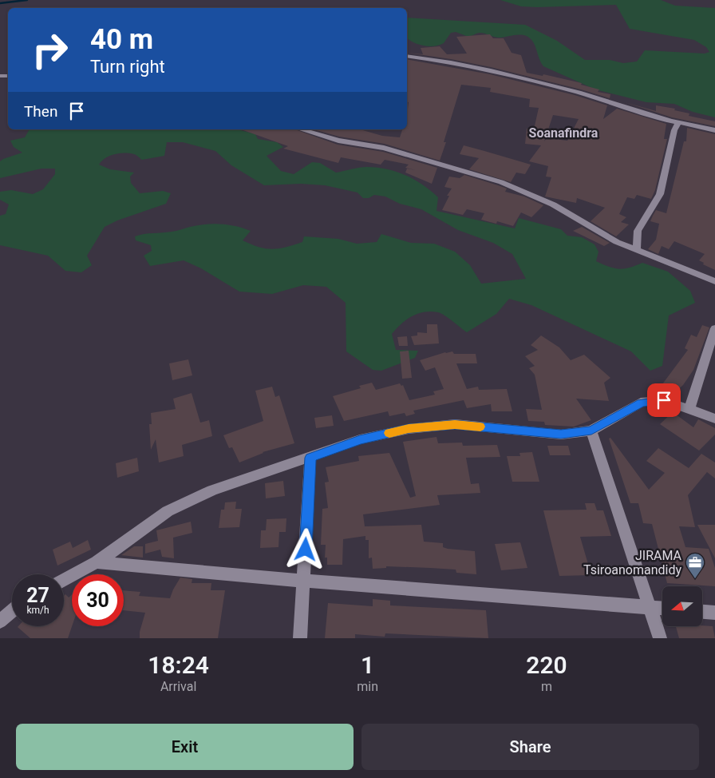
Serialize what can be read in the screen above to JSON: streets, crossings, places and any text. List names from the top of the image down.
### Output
{
  "districts": ["Soanafindra"],
  "places": {
    "office": ["JIRAMA Tsiroanomandidy"]
  },
  "north": "left",
  "page": {
    "turn": ["40 m", "Turn right"],
    "then": "Then",
    "speed": "27 km/h",
    "limit": "30",
    "eta": [
      "18:24",
      "Arrival",
      "1",
      "min",
      "220",
      "m"
    ],
    "buttons": ["Exit", "Share"]
  }
}
